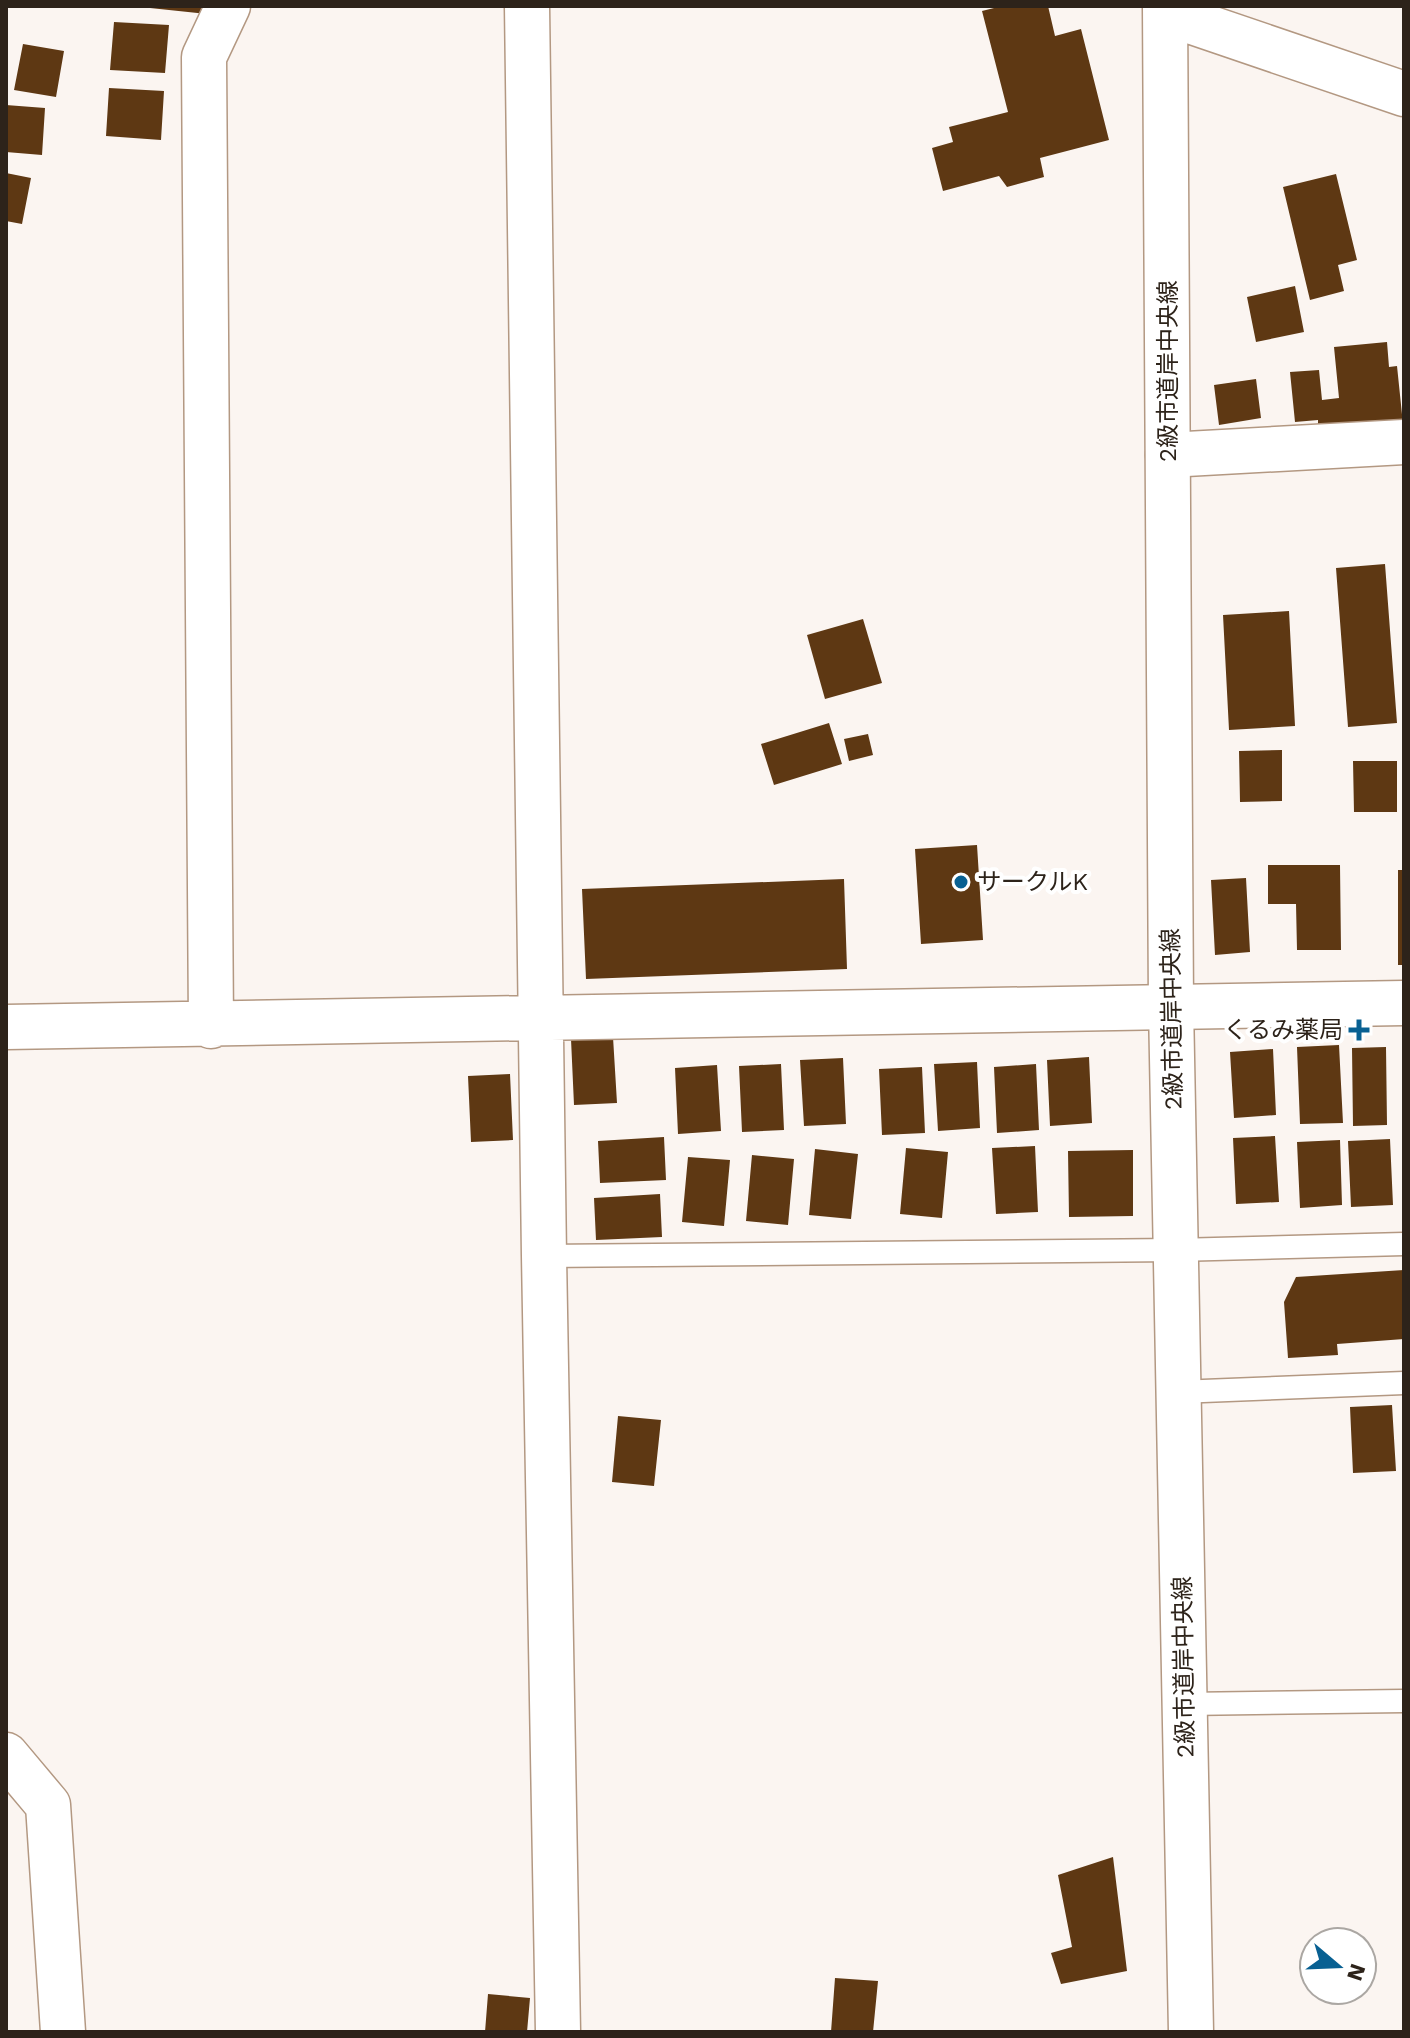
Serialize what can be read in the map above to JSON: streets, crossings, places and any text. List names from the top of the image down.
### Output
{
  "streets": {
    "street": ["2級市道岸中央線"]
  },
  "places": {
    "other": ["サークルK"],
    "health": ["くるみ薬局"]
  },
  "north": "right"
}
